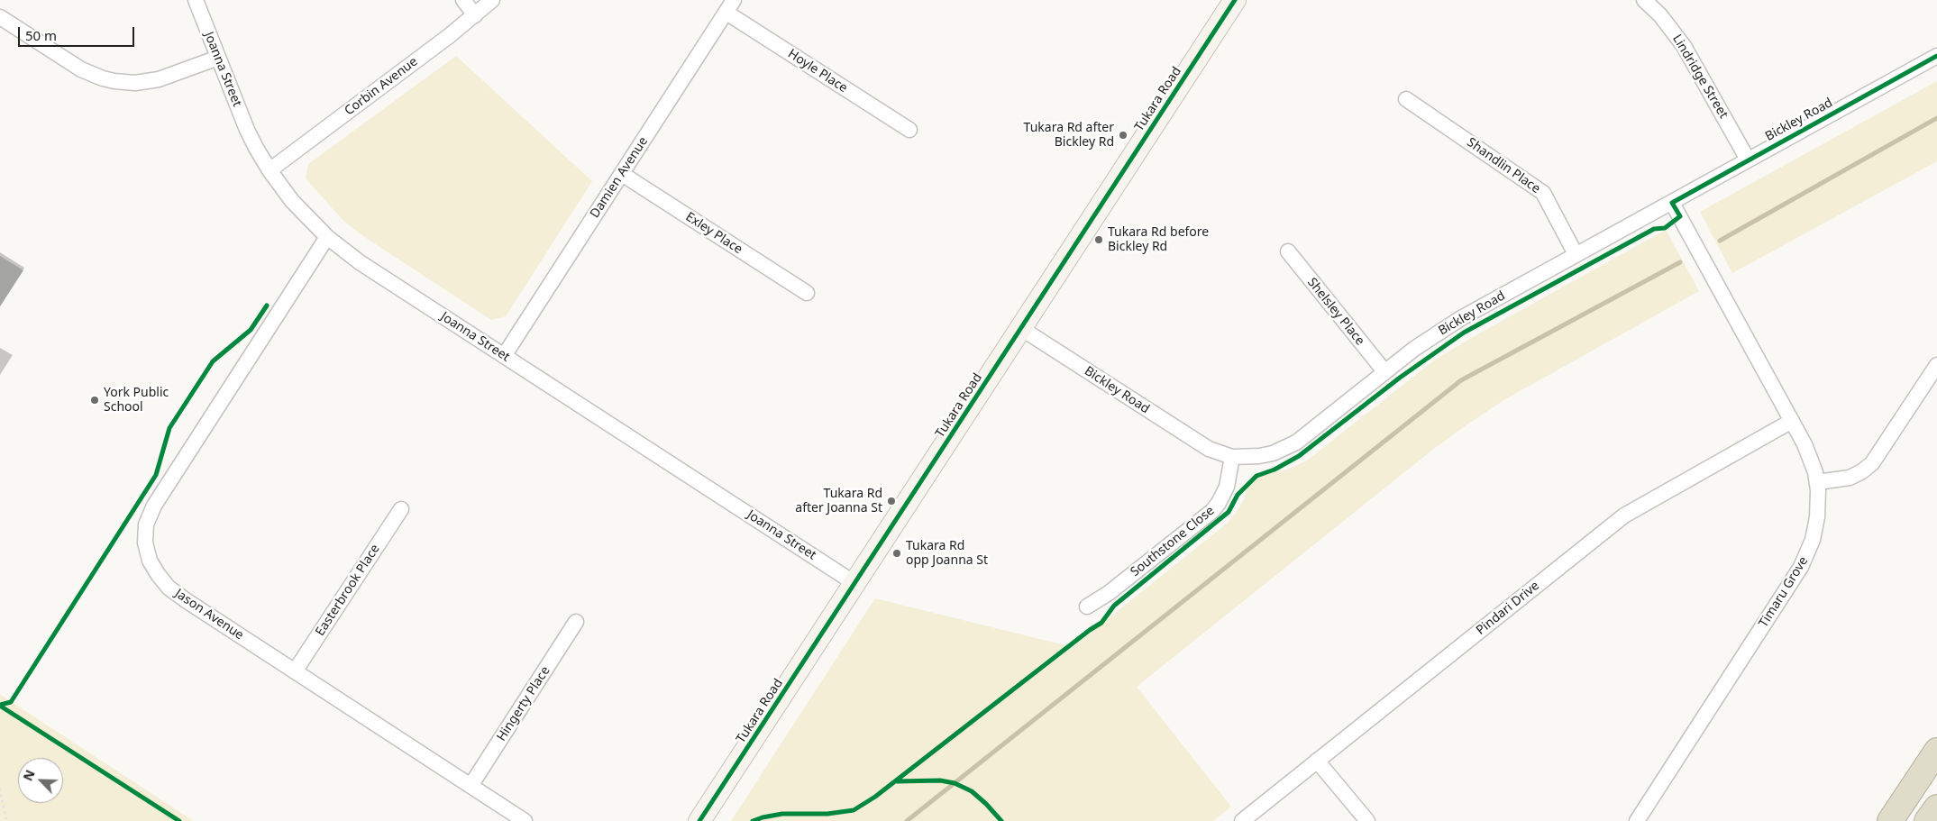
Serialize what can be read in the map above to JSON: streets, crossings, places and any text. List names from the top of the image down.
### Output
{
  "streets": {
    "street": [
      "Joanna Street",
      "Hoyle Place",
      "Lindridge Street",
      "Corbin Avenue",
      "Tukara Road",
      "Bickley Road",
      "Shandlin Place",
      "Damien Avenue",
      "Exley Place",
      "Shelsley Place",
      "Southstone Close",
      "Easterbrook Place",
      "Timaru Grove",
      "Pindari Drive",
      "Jason Avenue",
      "Hingerty Place"
    ]
  },
  "crossings": [
    ["Joanna Street", "Corbin Avenue"],
    ["Joanna Street", "Tukara Road"],
    ["Joanna Street", "Damien Avenue"],
    ["Joanna Street", "Jason Avenue"],
    ["Hoyle Place", "Damien Avenue"],
    ["Lindridge Street", "Bickley Road"],
    ["Tukara Road", "Bickley Road"],
    ["Bickley Road", "Shandlin Place"],
    ["Bickley Road", "Shelsley Place"],
    ["Bickley Road", "Southstone Close"],
    ["Bickley Road", "Timaru Grove"],
    ["Damien Avenue", "Exley Place"],
    ["Easterbrook Place", "Jason Avenue"],
    ["Timaru Grove", "Pindari Drive"],
    ["Jason Avenue", "Hingerty Place"]
  ],
  "places": [
    "Tukara Rd after Bickley Rd",
    "Tukara Rd before Bickley Rd",
    "York Public School",
    "Tukara Rd after Joanna St",
    "Tukara Rd opp Joanna St"
  ],
  "scale_bar": "50 m",
  "north": "top left"
}
